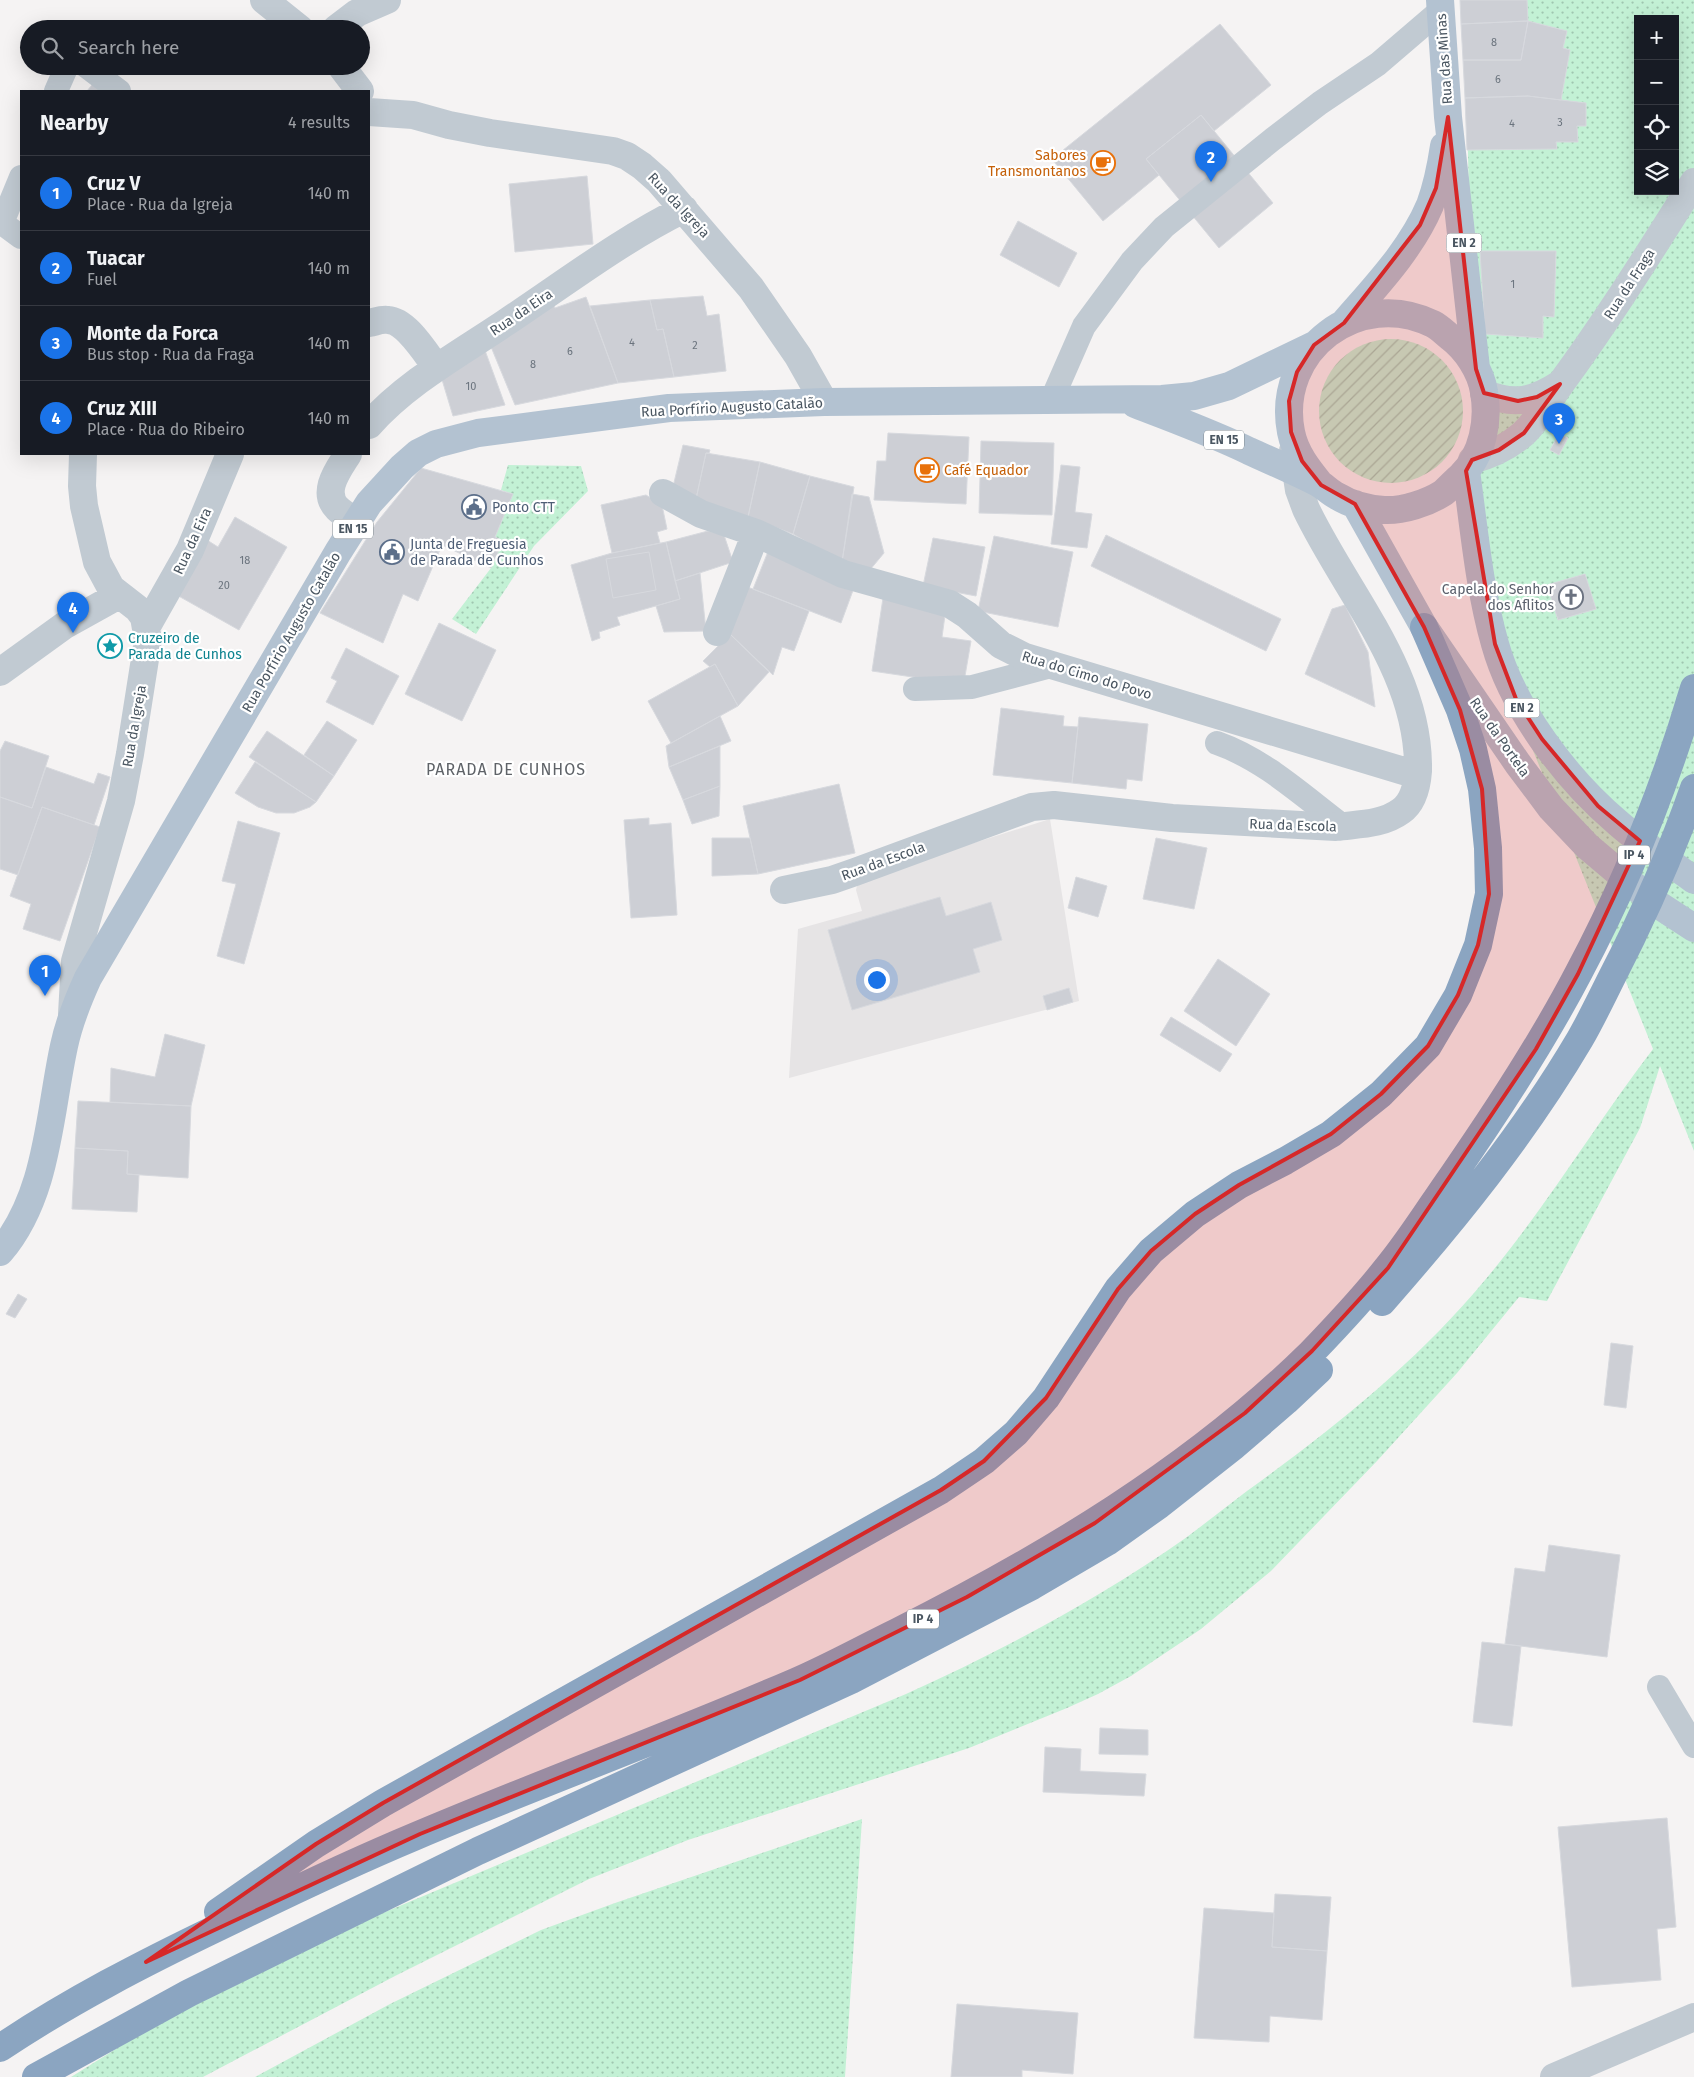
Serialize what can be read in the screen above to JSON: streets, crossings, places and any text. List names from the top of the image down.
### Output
{
  "streets": {
    "highway": ["IP 4"],
    "main road": [
      "Rua das Minas",
      "EN 2",
      "Rua Porfírio Augusto Catalão",
      "EN 15",
      "Rua da Portela"
    ],
    "street": [
      "Rua da Igreja",
      "Rua da Fraga",
      "Rua da Eira",
      "Rua do Cimo do Povo",
      "Rua da Escola"
    ]
  },
  "crossings": [
    ["Rua das Minas", "EN 2"],
    ["Rua da Igreja", "Rua da Eira"],
    ["Rua da Igreja", "Rua Porfírio Augusto Catalão"],
    ["EN 2", "Rua da Fraga"],
    ["EN 2", "EN 15"],
    ["EN 2", "Rua da Portela"],
    ["EN 2", "Rua da Escola"],
    ["Rua Porfírio Augusto Catalão", "EN 15"],
    ["EN 15", "Rua da Escola"],
    ["Rua do Cimo do Povo", "Rua da Escola"]
  ],
  "districts": ["PARADA DE CUNHOS"],
  "places": {
    "cafe": ["Sabores Transmontanos", "Café Equador"],
    "public building": ["Ponto CTT", "Junta de Freguesia de Parada de Cunhos"],
    "church": ["Capela do Senhor dos Aflitos"],
    "place": ["Cruzeiro de Parada de Cunhos"]
  },
  "house_numbers": [
    "8",
    "6",
    "3",
    "4",
    "1",
    "4",
    "2",
    "6",
    "8",
    "10",
    "18",
    "20"
  ],
  "page": {
    "map_buttons": ["+", "−"],
    "search": "Search here",
    "heading": ["Nearby", "4 results"],
    "pins": [
      "2",
      "3",
      "4",
      "1"
    ],
    "list": [
      {
        "mark": "1",
        "name": "Cruz V",
        "note": "Place · Rua da Igreja",
        "value": "140 m"
      },
      {
        "mark": "2",
        "name": "Tuacar",
        "note": "Fuel",
        "value": "140 m"
      },
      {
        "mark": "3",
        "name": "Monte da Forca",
        "note": "Bus stop · Rua da Fraga",
        "value": "140 m"
      },
      {
        "mark": "4",
        "name": "Cruz XIII",
        "note": "Place · Rua do Ribeiro",
        "value": "140 m"
      }
    ]
  }
}
